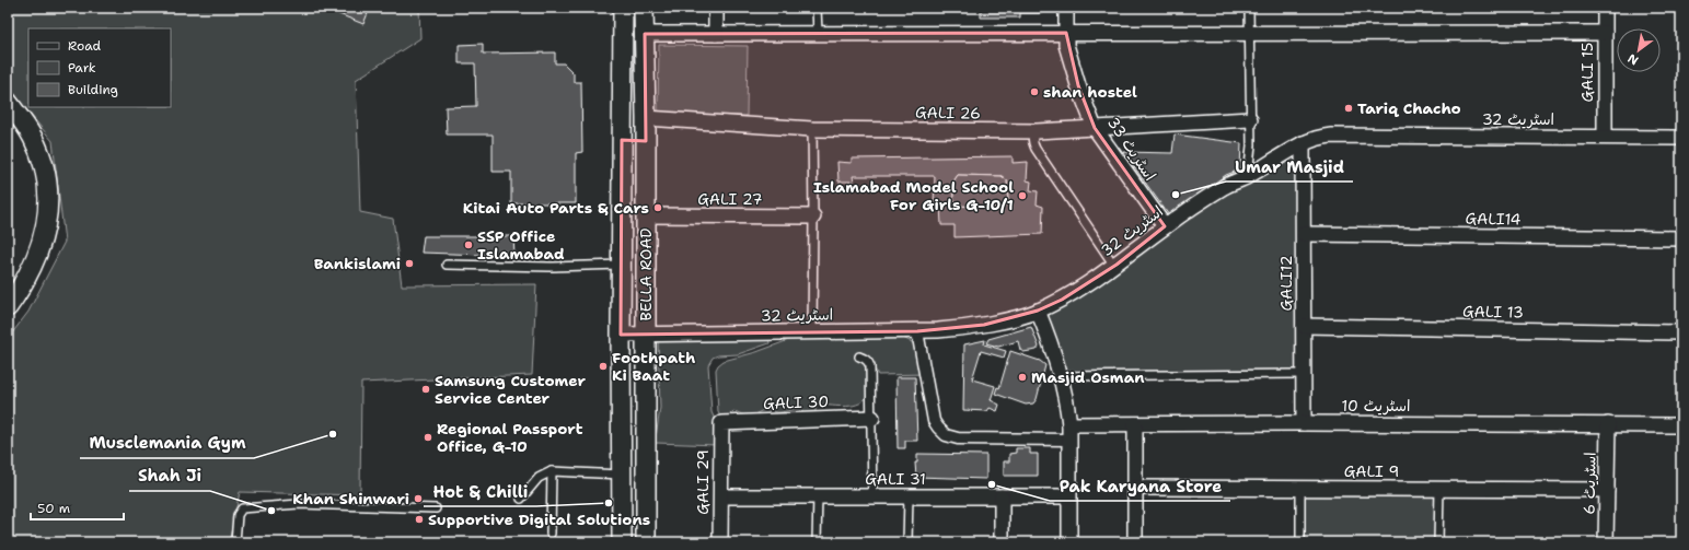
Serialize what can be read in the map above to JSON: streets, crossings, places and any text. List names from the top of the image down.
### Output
{
  "streets": {
    "street": [
      "GALI 15",
      "GALI 26",
      "اسٹریٹ 32",
      "اسٹریٹ 33",
      "GALI 27",
      "GALI14",
      "BELLA ROAD",
      "GALI12",
      "GALI 13",
      "GALI 30",
      "اسٹریٹ 10",
      "GALI 9",
      "GALI 31",
      "GALI 29",
      "اسٹریٹ 6"
    ]
  },
  "crossings": [
    ["GALI 15", "اسٹریٹ 32"],
    ["GALI 26", "اسٹریٹ 33"],
    ["GALI 26", "BELLA ROAD"],
    ["اسٹریٹ 32", "اسٹریٹ 33"],
    ["اسٹریٹ 32", "BELLA ROAD"],
    ["اسٹریٹ 32", "GALI12"],
    ["GALI 27", "BELLA ROAD"],
    ["GALI14", "GALI12"],
    ["GALI12", "GALI 13"],
    ["GALI12", "اسٹریٹ 10"],
    ["GALI 30", "GALI 29"],
    ["اسٹریٹ 10", "اسٹریٹ 6"],
    ["GALI 9", "اسٹریٹ 6"],
    ["GALI 31", "GALI 29"]
  ],
  "places": [
    "shan hostel",
    "Tariq Chacho",
    "Umar Masjid",
    "Islamabad Model School For Girls G-10/1",
    "Kitai Auto Parts & Cars",
    "SSP Office Islamabad",
    "Bankislami",
    "Foothpath Ki Baat",
    "Masjid Osman",
    "Samsung Customer Service Center",
    "Musclemania Gym",
    "Regional Passport Office, G-10",
    "Pak Karyana Store",
    "Khan Shinwari",
    "Hot & Chilli",
    "Shah Ji",
    "Supportive Digital Solutions"
  ],
  "legend": ["Road", "Park", "Building"],
  "scale_bar": "50 m",
  "north": "bottom left"
}
